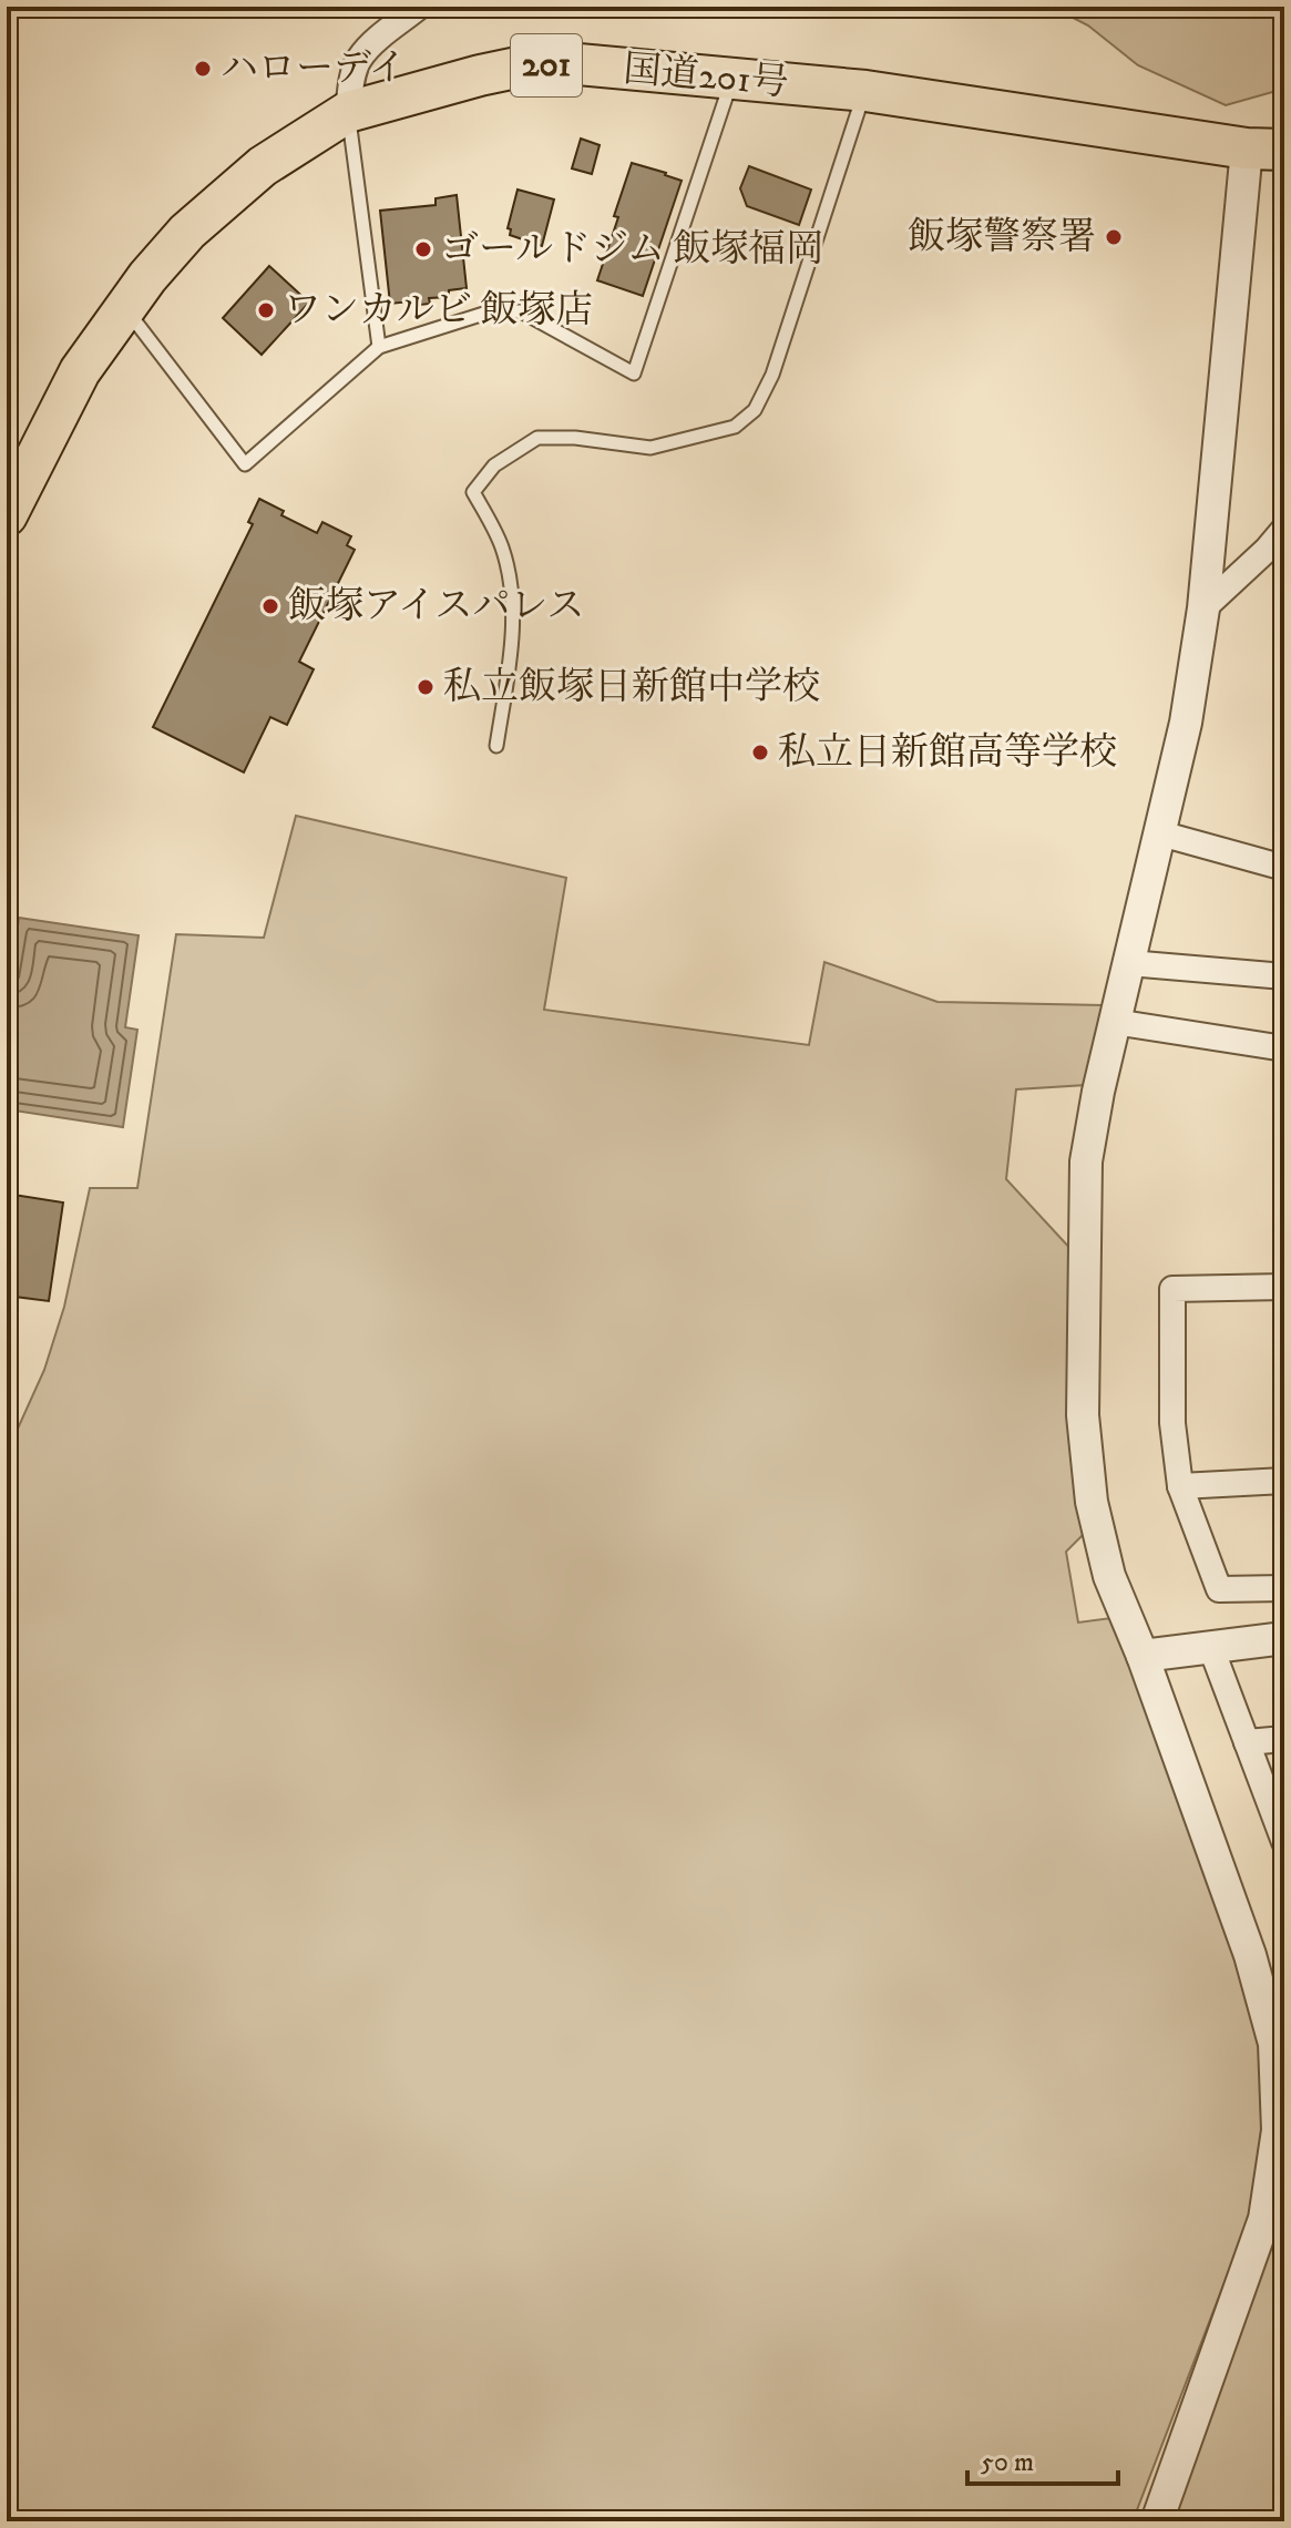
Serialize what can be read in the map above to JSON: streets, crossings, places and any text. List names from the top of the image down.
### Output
{
  "streets": {
    "highway": ["201", "国道201号"]
  },
  "places": [
    "ハローデイ",
    "飯塚警察署",
    "ゴールドジム 飯塚福岡",
    "ワンカルビ 飯塚店",
    "飯塚アイスパレス",
    "私立飯塚日新館中学校",
    "私立日新館高等学校"
  ],
  "scale_bar": "50 m"
}
